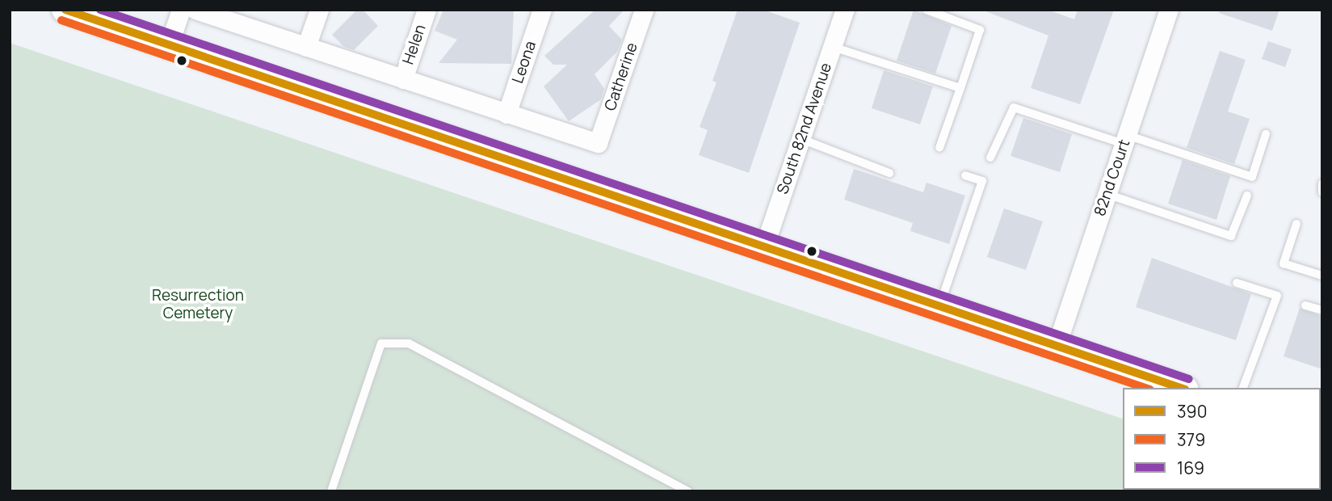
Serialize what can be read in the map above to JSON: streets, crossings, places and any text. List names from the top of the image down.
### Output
{
  "streets": {
    "street": [
      "Helen",
      "Leona",
      "Catherine",
      "South 82nd Avenue",
      "82nd Court"
    ]
  },
  "crossings": [
    ["Leona", "Catherine"]
  ],
  "parks": ["Resurrection Cemetery"],
  "lines": ["transit line 390", "transit line 169", "transit line 379"],
  "legend": ["390", "379", "169"]
}
